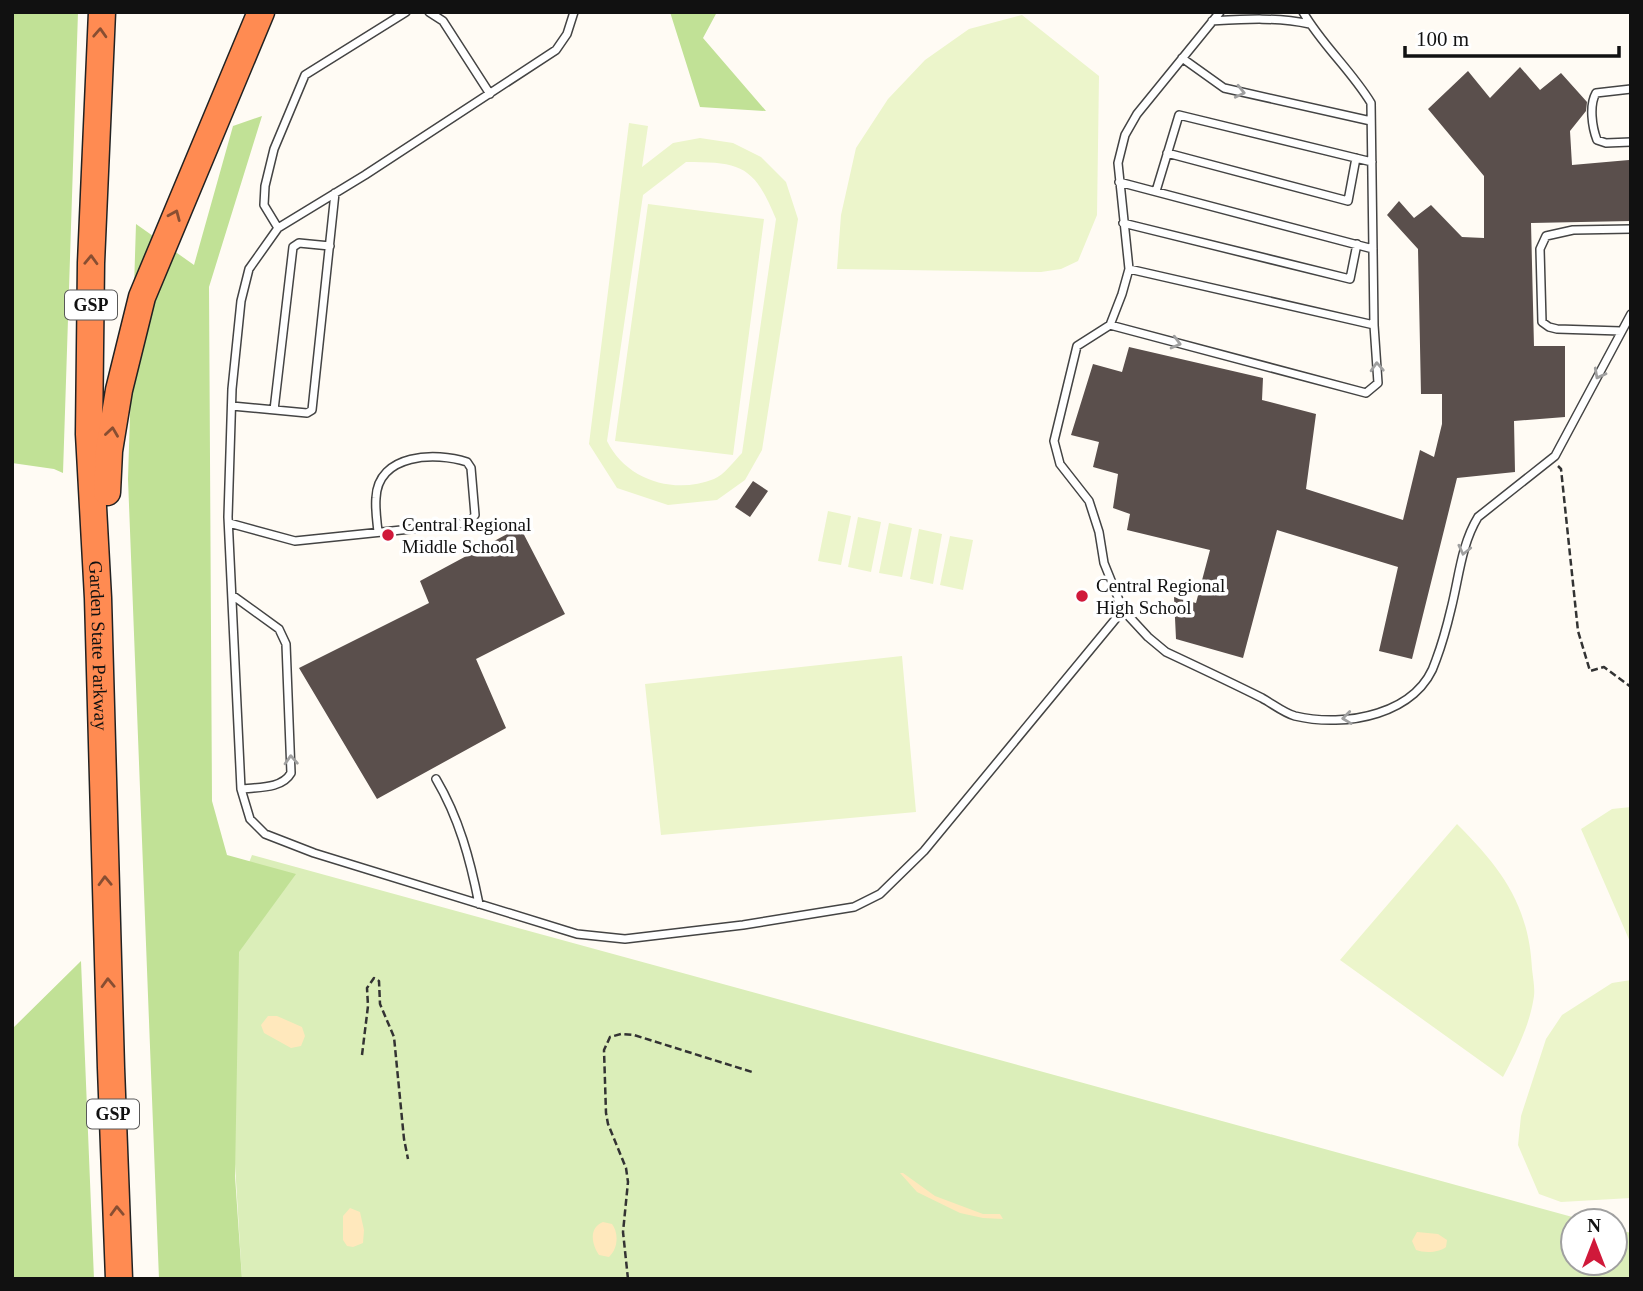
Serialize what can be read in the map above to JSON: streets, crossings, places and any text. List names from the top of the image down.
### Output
{
  "streets": {
    "highway": ["GSP", "Garden State Parkway"]
  },
  "places": ["Central Regional Middle School", "Central Regional High School"],
  "scale_bar": "100 m",
  "north": "top"
}
